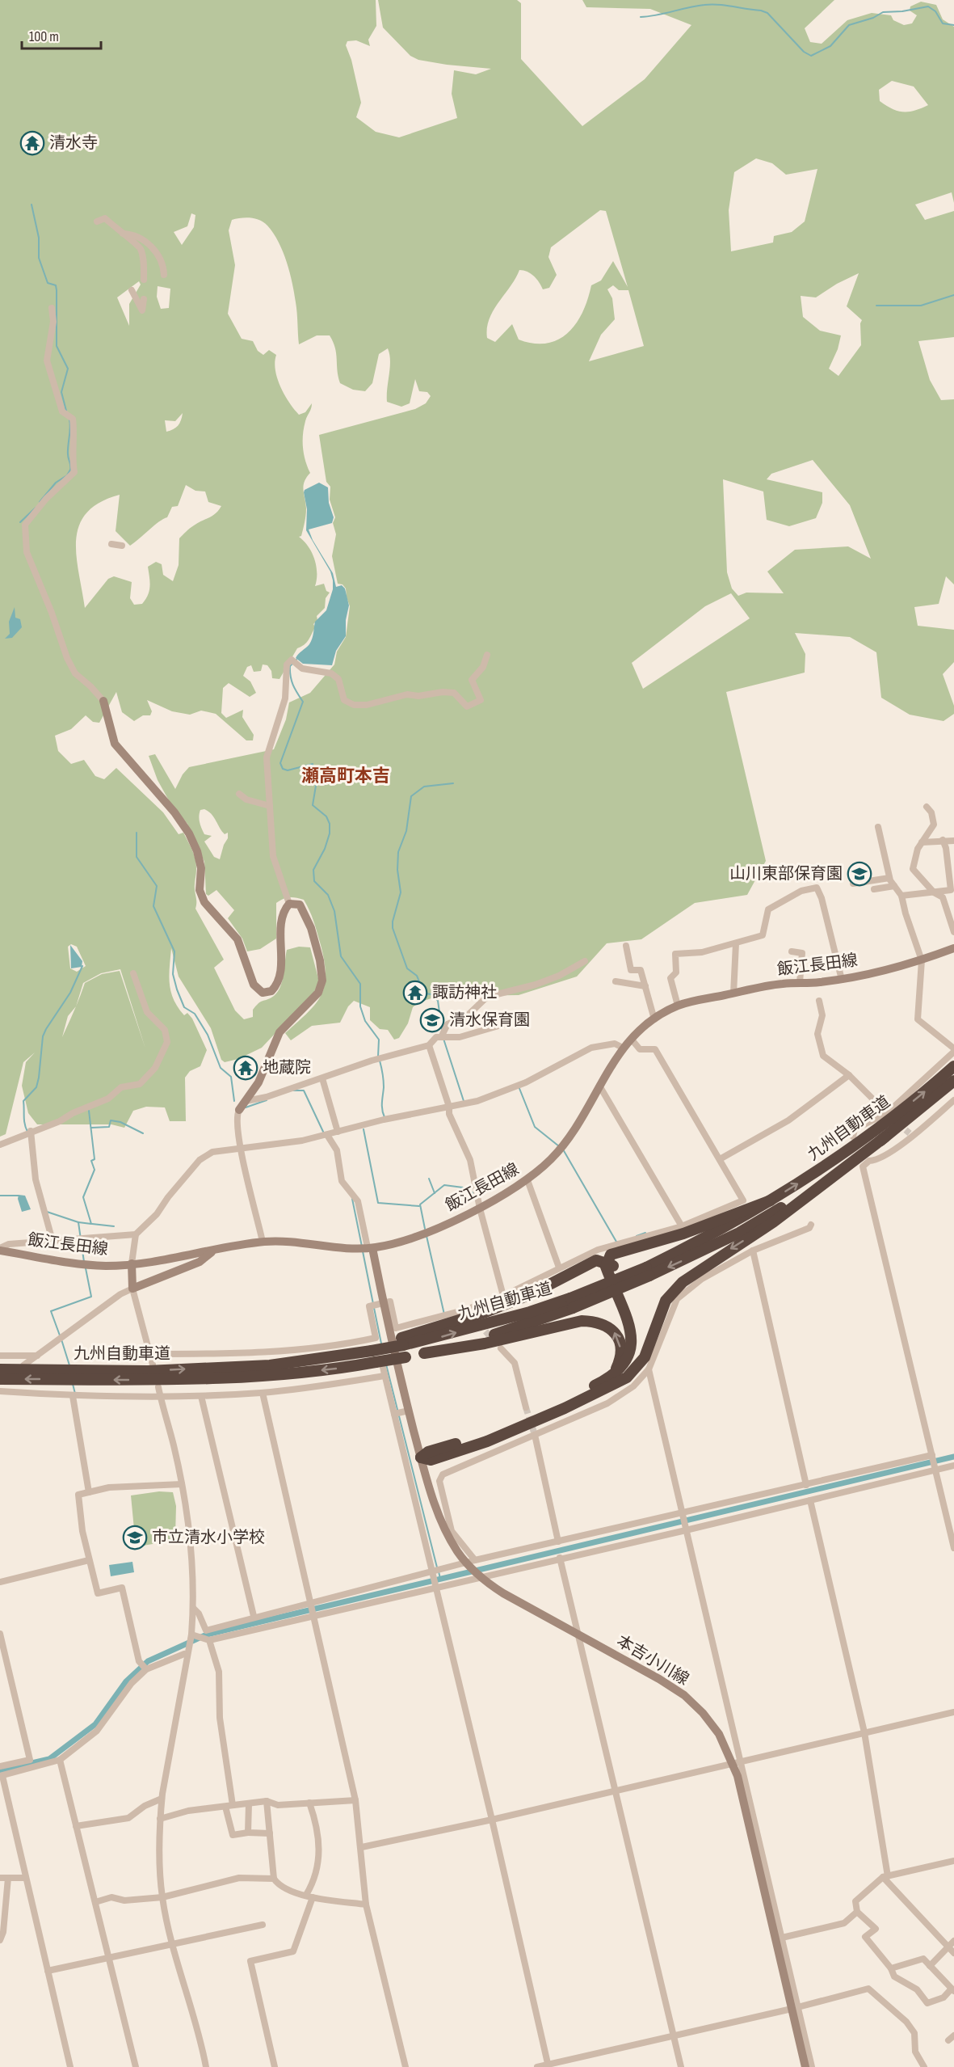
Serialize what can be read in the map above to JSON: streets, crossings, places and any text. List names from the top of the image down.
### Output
{
  "streets": {
    "highway": ["九州自動車道"],
    "main road": ["飯江長田線", "本吉小川線"]
  },
  "crossings": [
    ["飯江長田線", "本吉小川線"]
  ],
  "districts": ["瀬高町本吉"],
  "places": {
    "temple": ["清水寺", "諏訪神社", "地蔵院"],
    "school or university": ["山川東部保育園", "清水保育園", "市立清水小学校"]
  },
  "scale_bar": "100 m"
}
